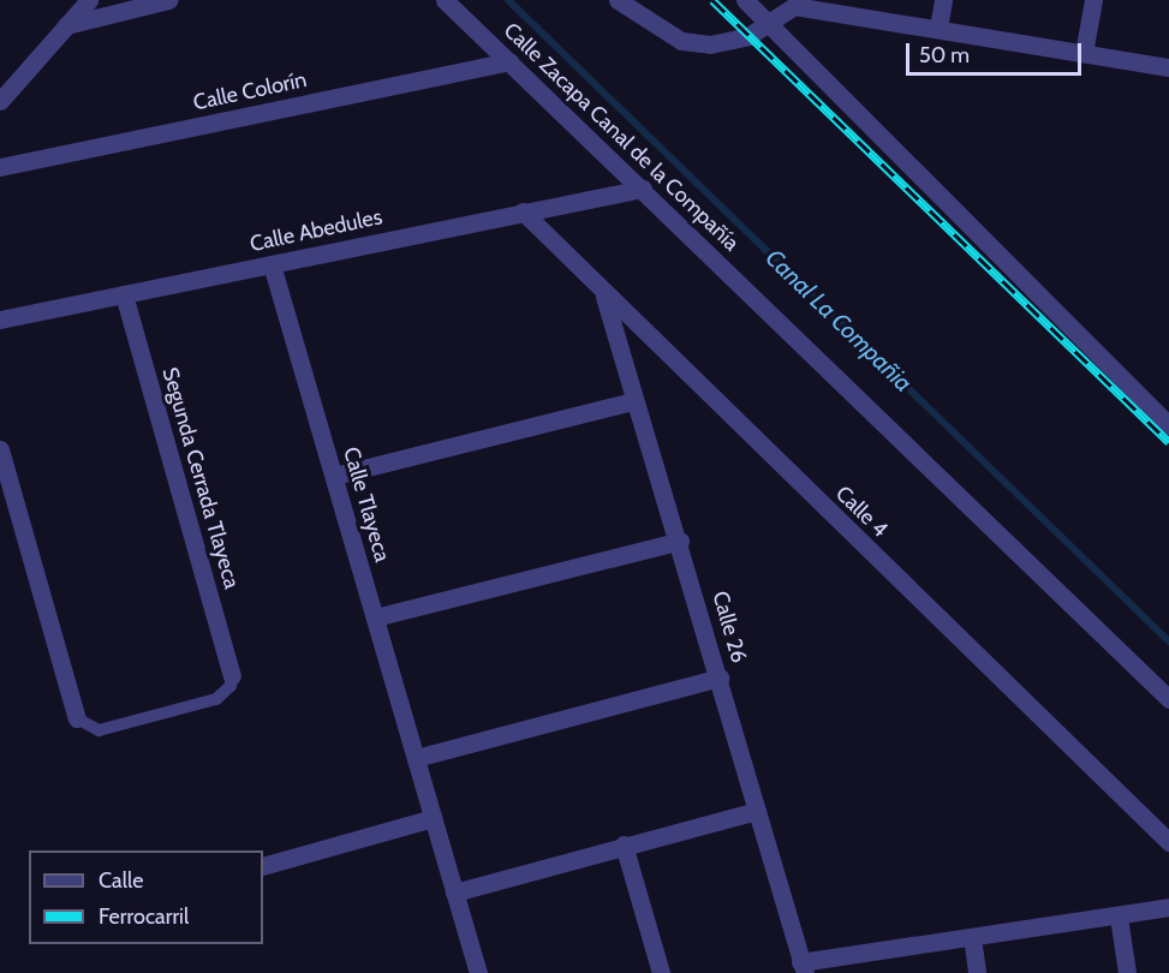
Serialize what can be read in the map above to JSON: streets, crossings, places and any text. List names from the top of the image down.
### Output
{
  "streets": {
    "street": [
      "Calle Colorín",
      "Calle Zacapa Canal de la Compañía",
      "Calle Abedules",
      "Segunda Cerrada Tlayeca",
      "Calle Tlayeca",
      "Calle 4",
      "Calle 26"
    ]
  },
  "crossings": [
    ["Calle Colorín", "Calle Zacapa Canal de la Compañía"],
    ["Calle Zacapa Canal de la Compañía", "Calle Abedules"],
    ["Calle Abedules", "Segunda Cerrada Tlayeca"],
    ["Calle Abedules", "Calle Tlayeca"],
    ["Calle Abedules", "Calle 4"],
    ["Calle 4", "Calle 26"]
  ],
  "water": ["Canal La Compañia"],
  "legend": ["Calle", "Ferrocarril"],
  "scale_bar": "50 m"
}
